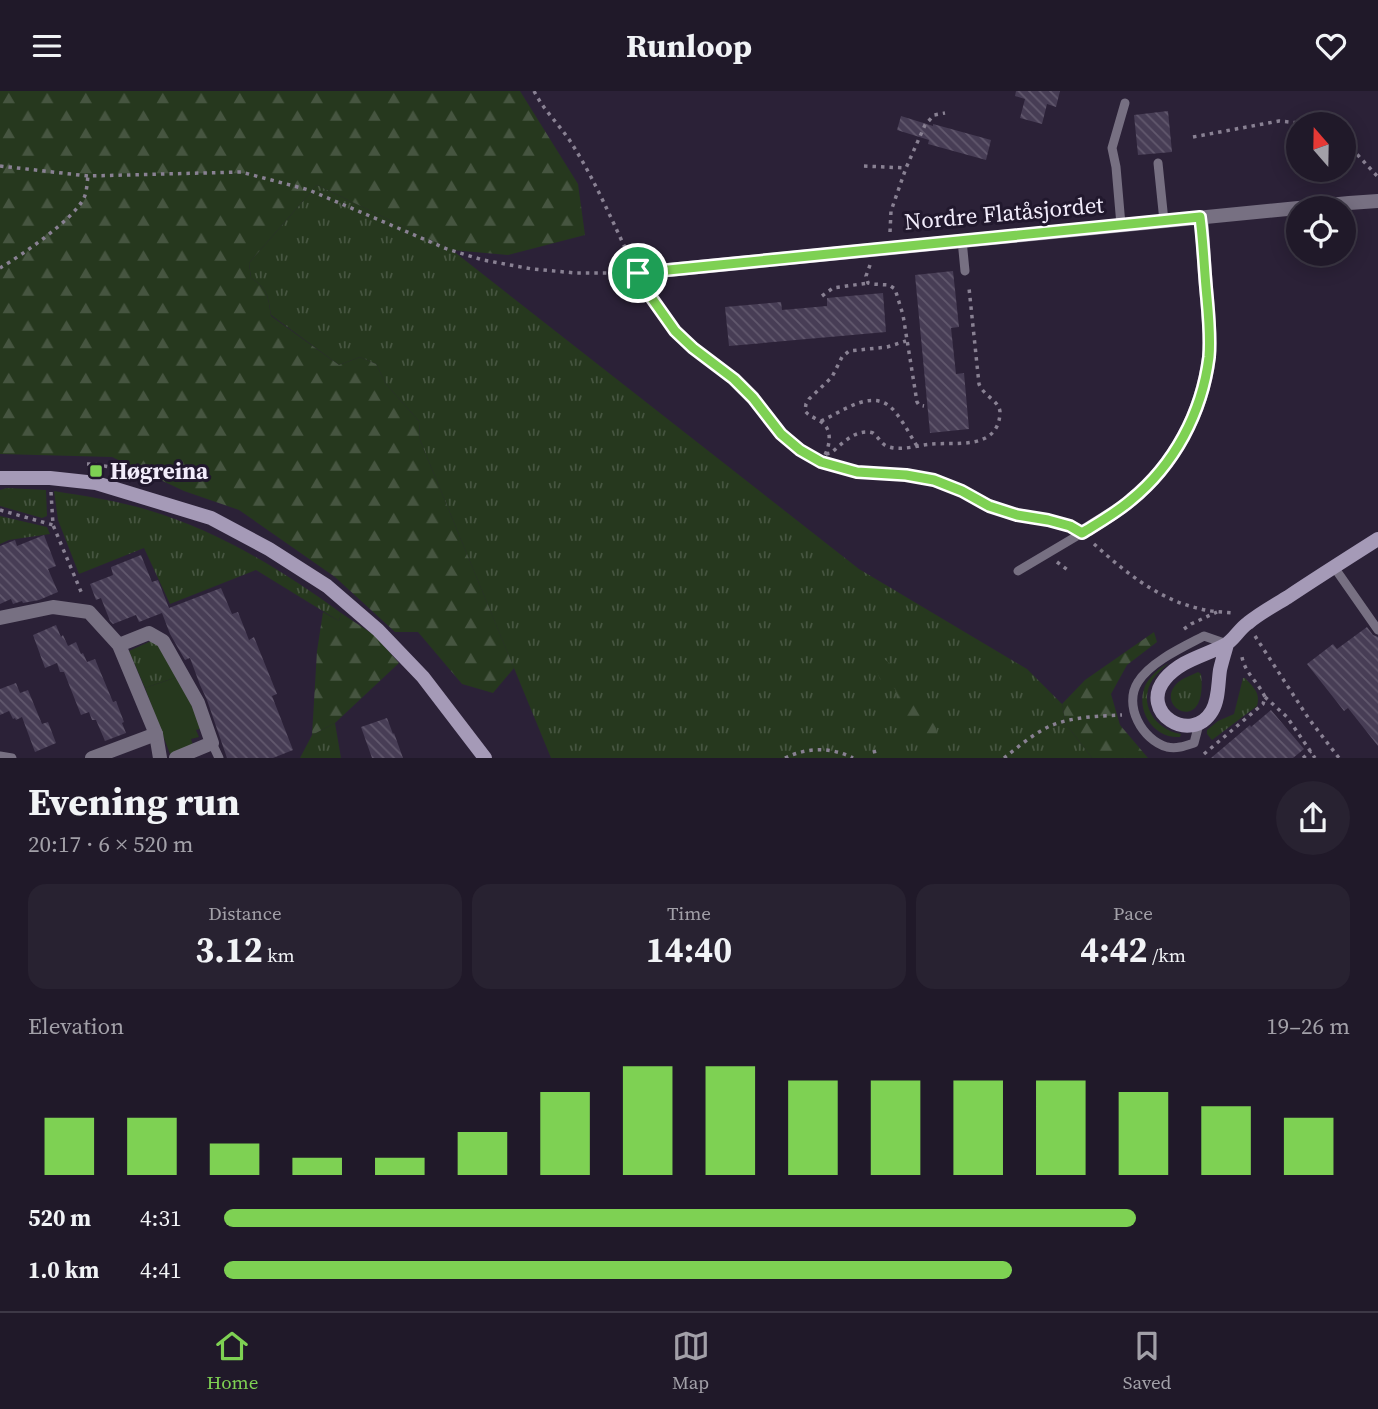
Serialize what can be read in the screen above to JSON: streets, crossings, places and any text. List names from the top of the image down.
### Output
{
  "streets": {
    "street": ["Nordre Flatåsjordet"]
  },
  "places": {
    "transit": ["Høgreina"]
  },
  "north": "top",
  "page": {
    "header": "Runloop",
    "heading": ["Evening run", "20:17 · 6 × 520 m"],
    "stats": [
      ["Distance", "3.12 km"],
      ["Time", "14:40"],
      ["Pace", "4:42 /km"]
    ],
    "chart": ["Elevation", "19–26 m"],
    "list": [
      {
        "name": "520 m",
        "note": "4:31"
      },
      {
        "name": "1.0 km",
        "note": "4:41"
      }
    ],
    "tabs": ["Home", "Map", "Saved"]
  }
}
